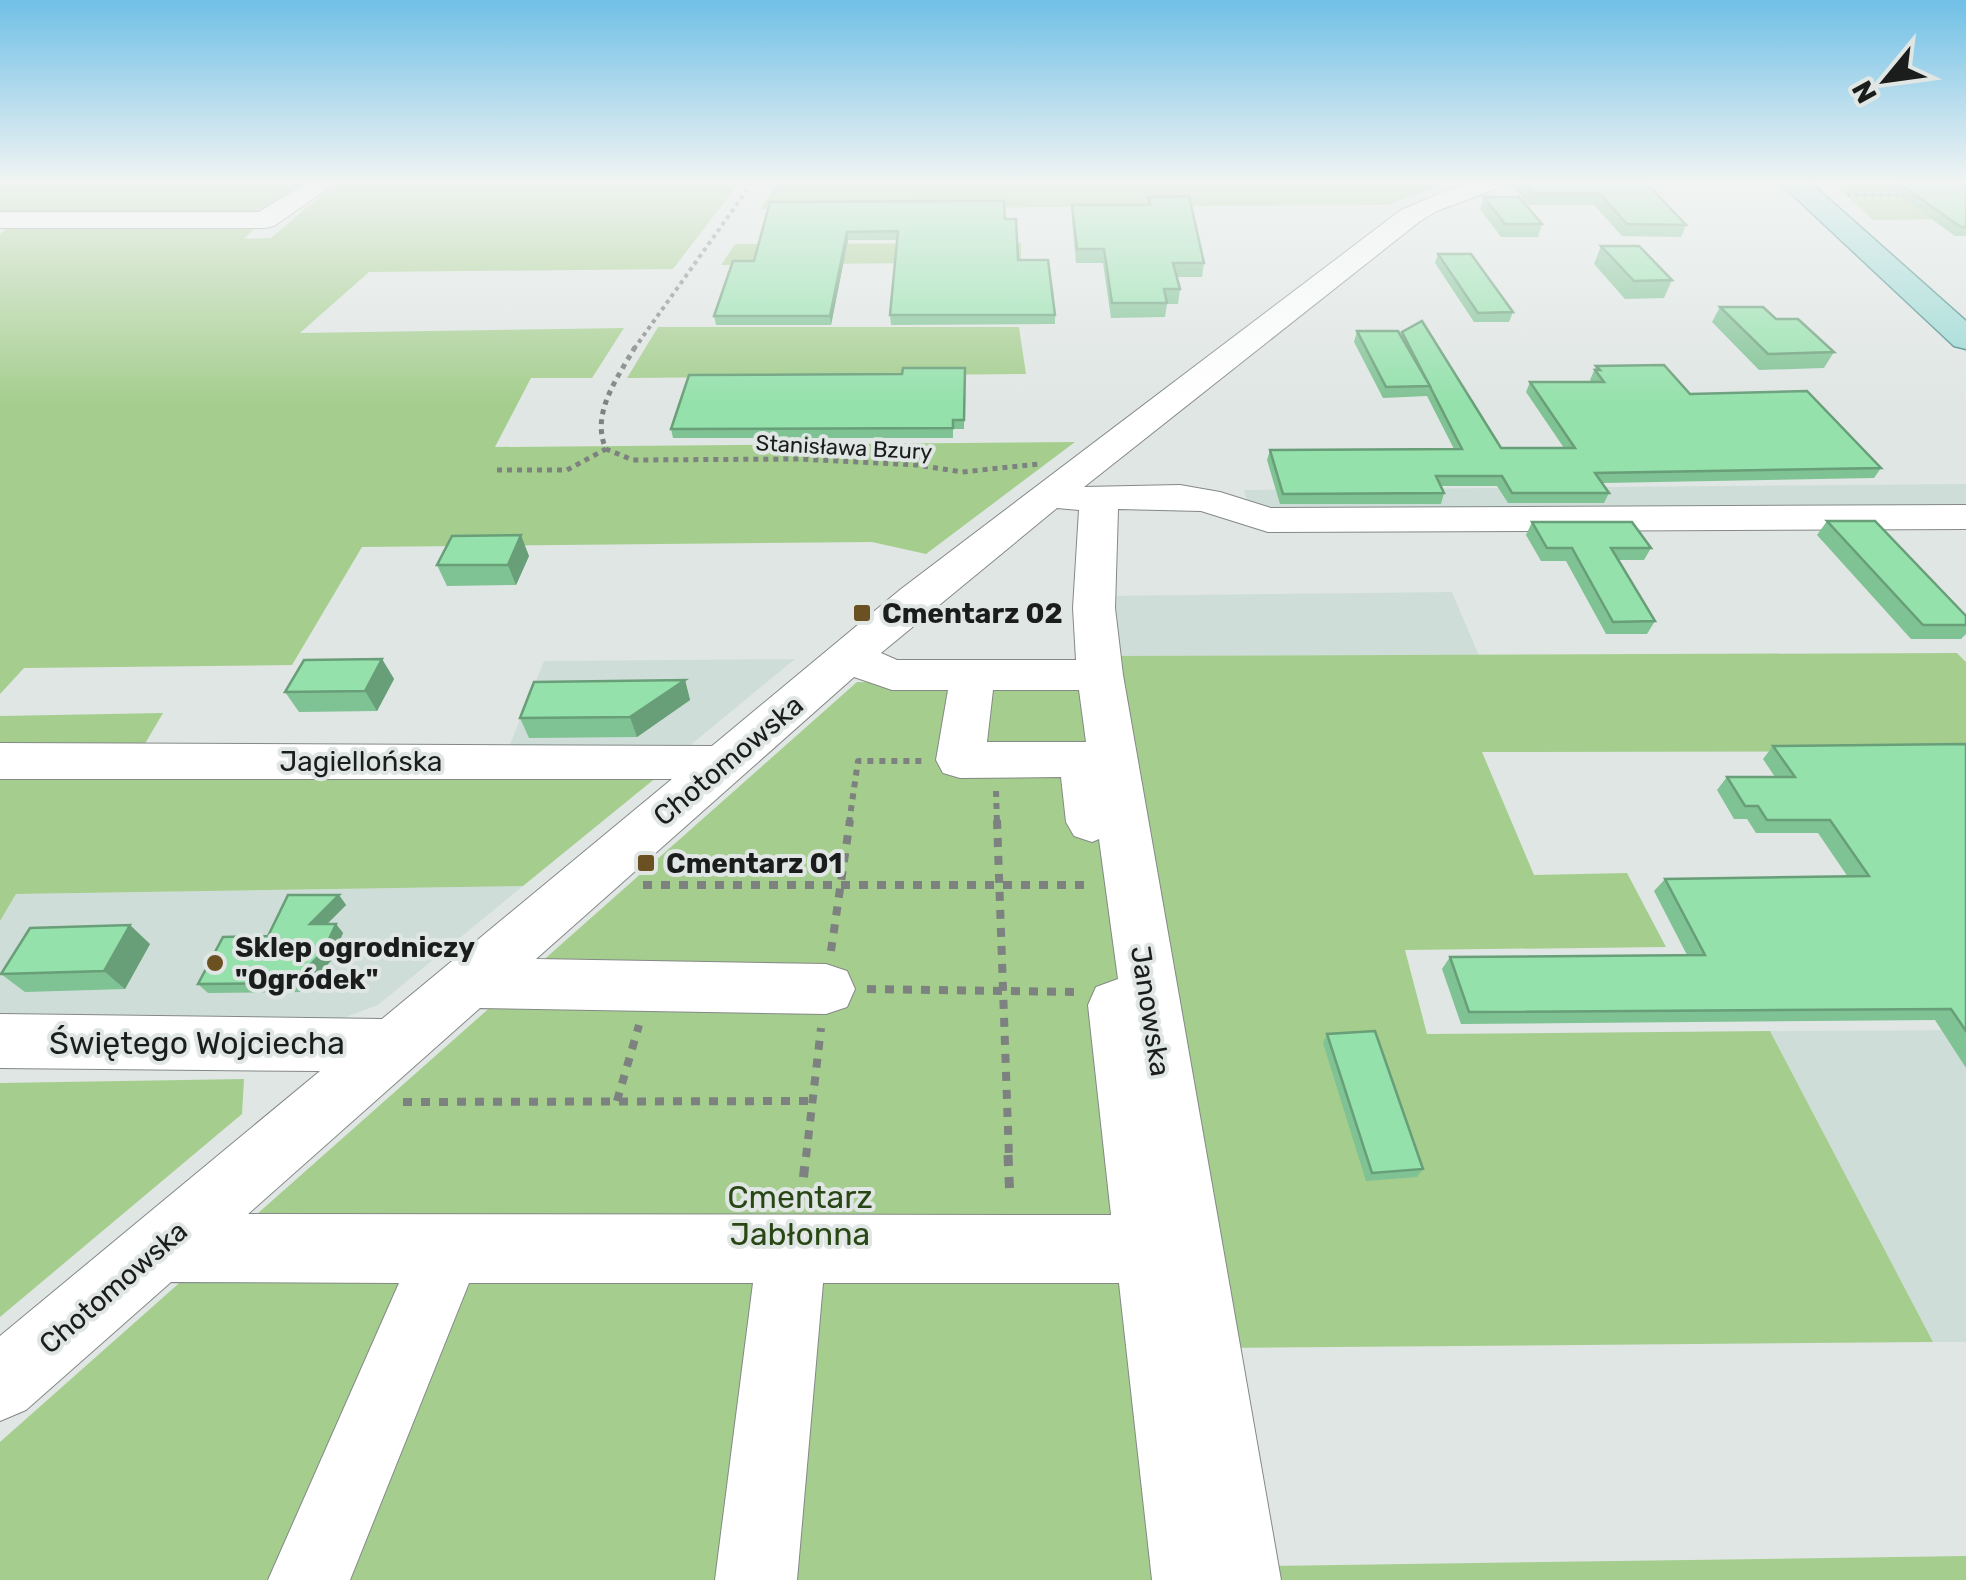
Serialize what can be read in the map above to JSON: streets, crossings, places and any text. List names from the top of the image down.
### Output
{
  "streets": {
    "street": [
      "Chotomowska",
      "Jagiellońska",
      "Janowska",
      "Świętego Wojciecha"
    ],
    "path": ["Stanisława Bzury"]
  },
  "crossings": [
    ["Stanisława Bzury", "Chotomowska"],
    ["Stanisława Bzury", "Janowska"],
    ["Chotomowska", "Jagiellońska"],
    ["Chotomowska", "Janowska"],
    ["Chotomowska", "Świętego Wojciecha"]
  ],
  "parks": ["Cmentarz Jabłonna"],
  "places": {
    "transit": ["Cmentarz 02", "Cmentarz 01"],
    "other": ["Sklep ogrodniczy \"Ogródek\""]
  },
  "north": "bottom left"
}
